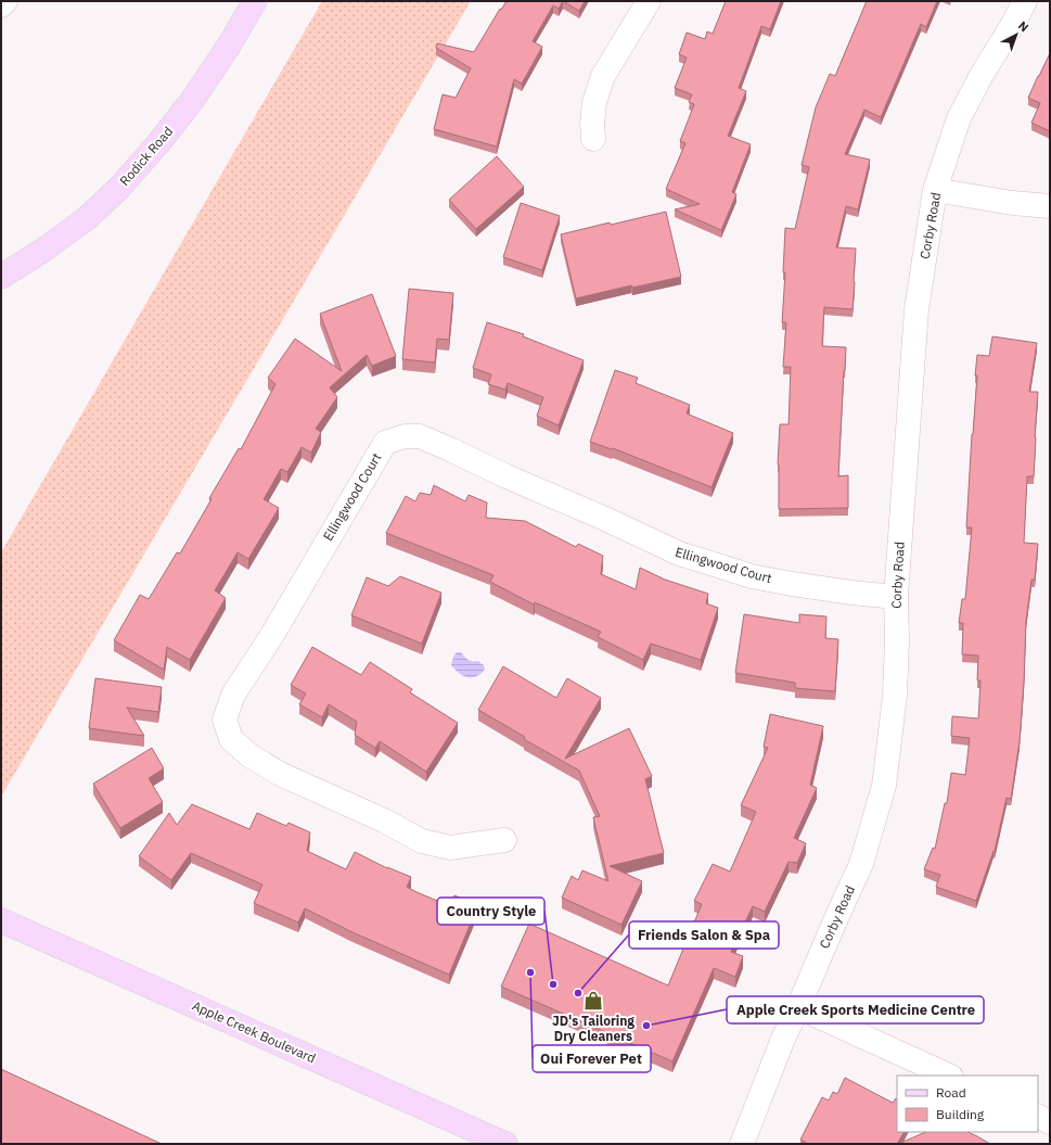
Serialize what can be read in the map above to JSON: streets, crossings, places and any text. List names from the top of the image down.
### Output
{
  "streets": {
    "main road": ["Rodick Road", "Apple Creek Boulevard"],
    "street": ["Corby Road", "Ellingwood Court"]
  },
  "crossings": [
    ["Corby Road", "Ellingwood Court"]
  ],
  "places": {
    "other": [
      "Oui Forever Pet",
      "Country Style",
      "Friends Salon & Spa",
      "Apple Creek Sports Medicine Centre"
    ],
    "shop": ["JD's Tailoring Dry Cleaners"]
  },
  "legend": ["Road", "Building"],
  "north": "top right"
}
